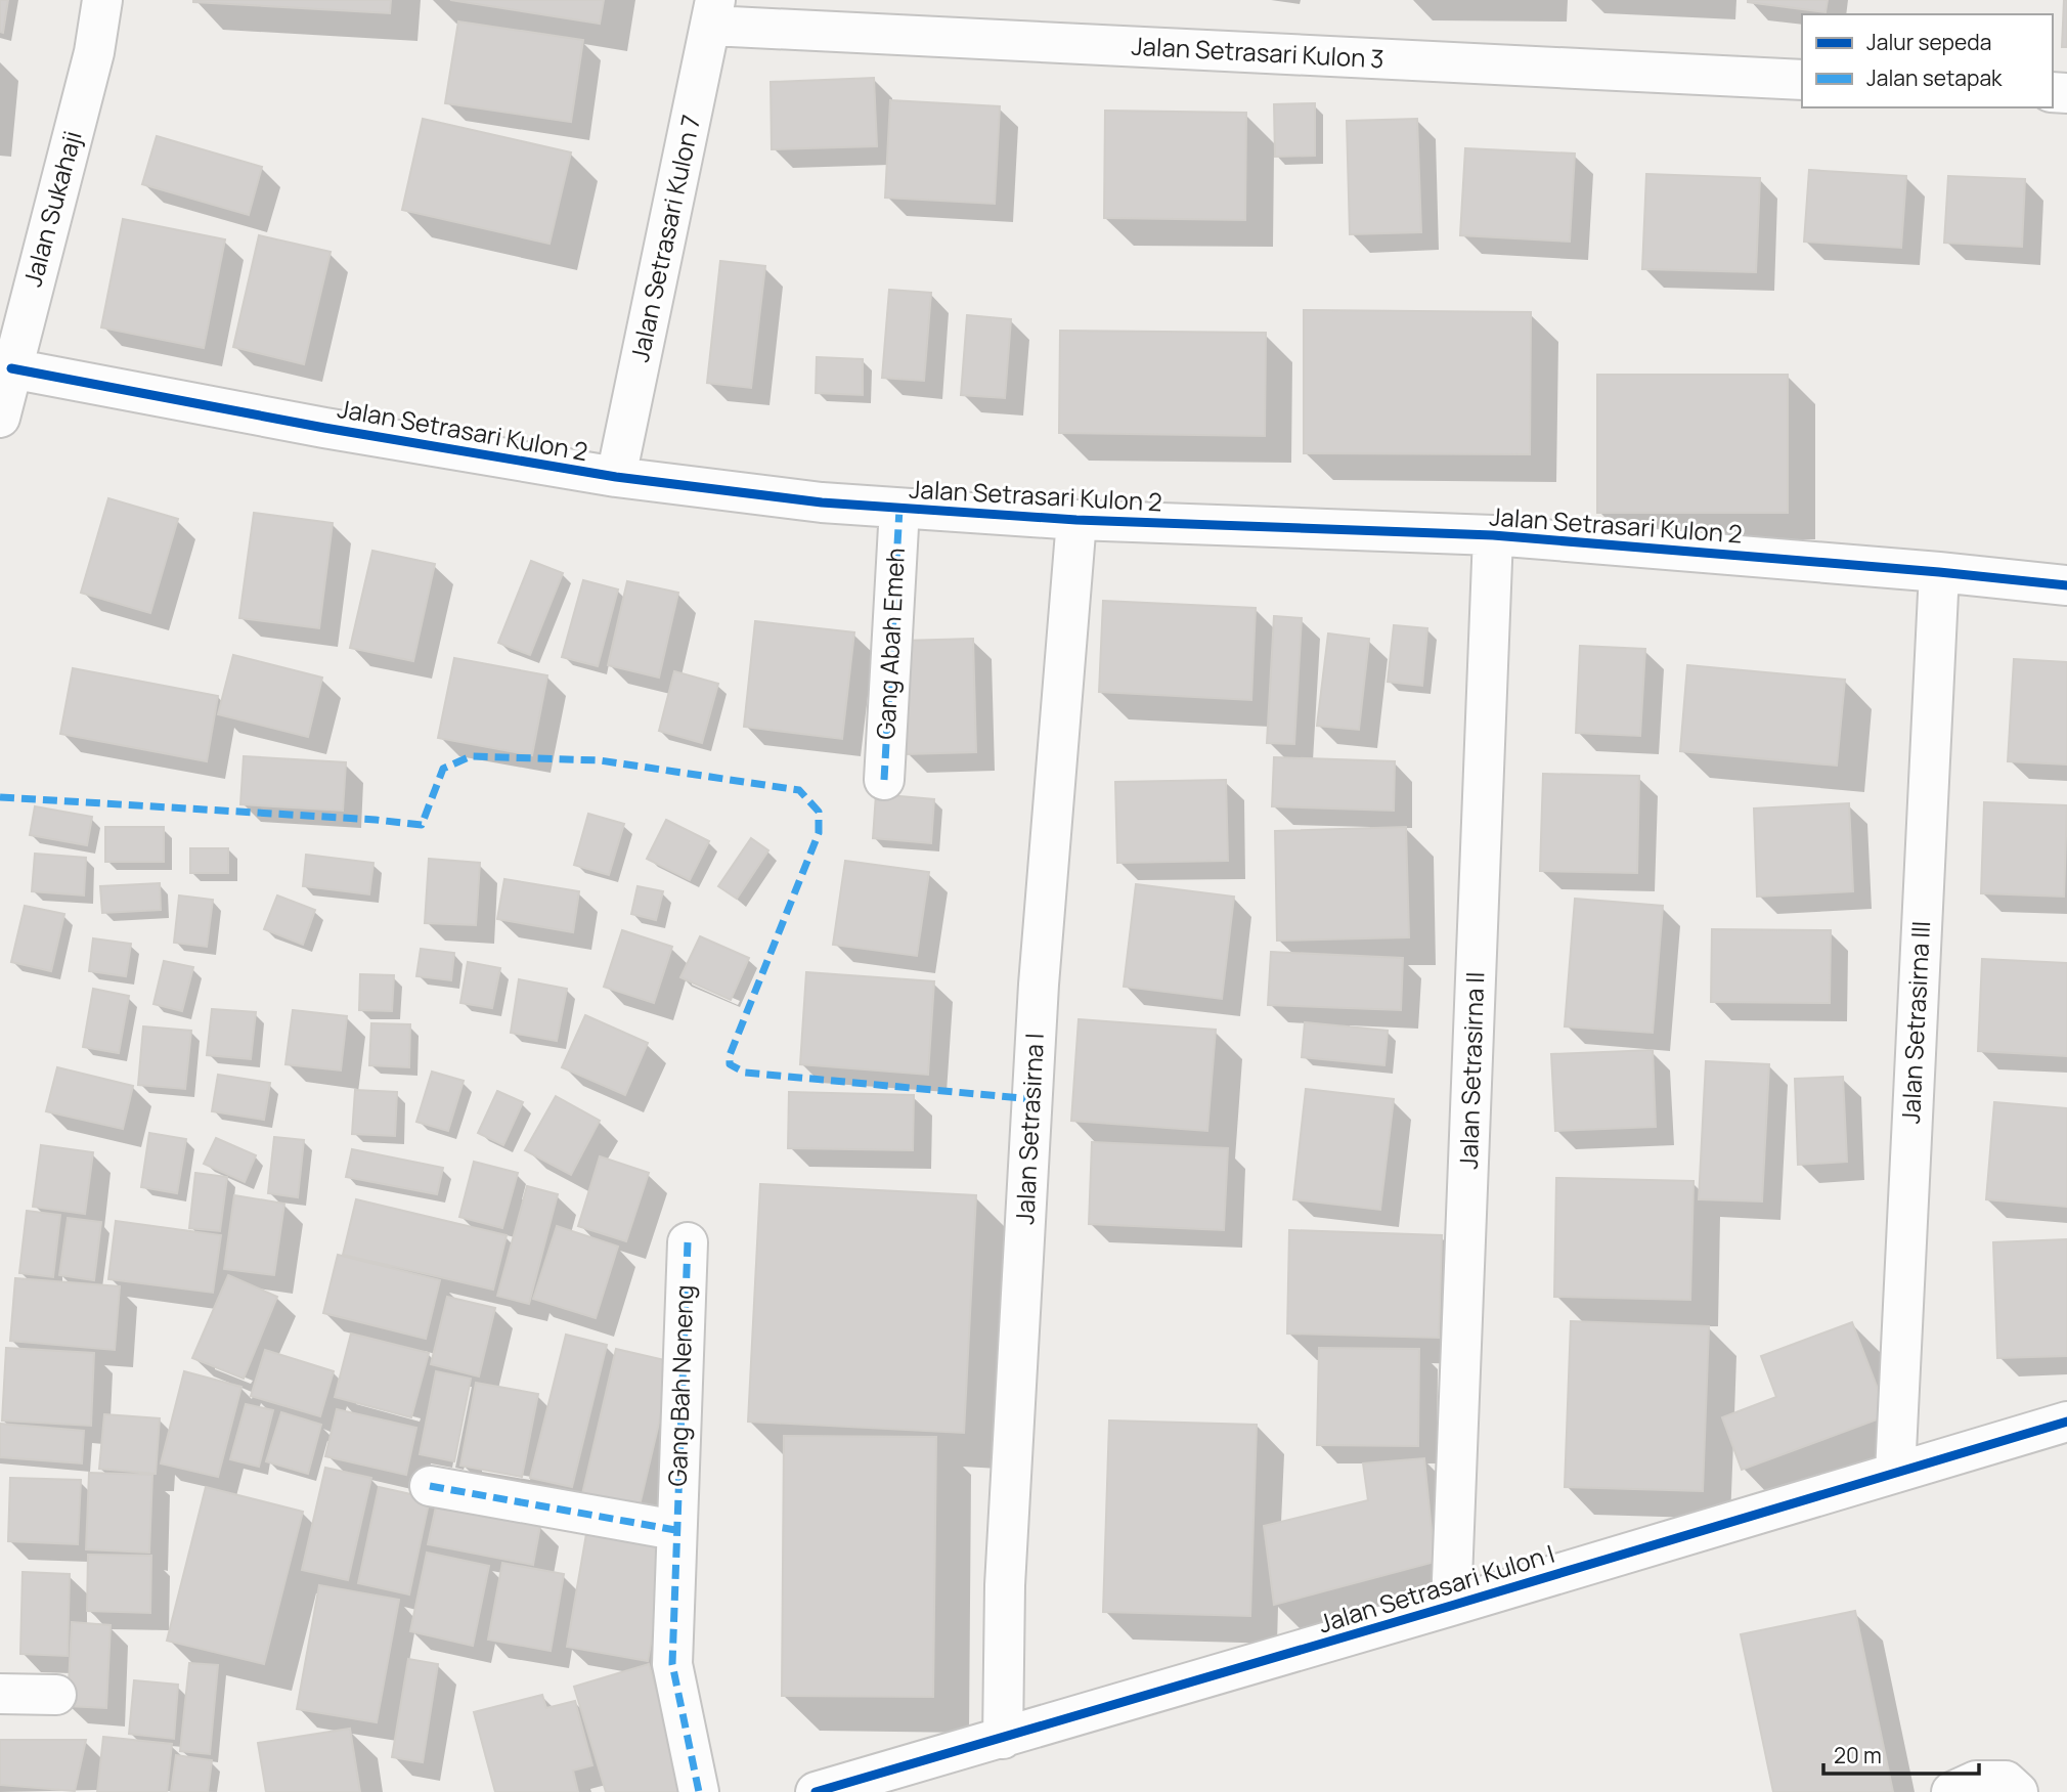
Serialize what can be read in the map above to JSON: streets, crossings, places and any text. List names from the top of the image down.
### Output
{
  "streets": {
    "street": [
      "Jalan Setrasari Kulon 3",
      "Jalan Sukahaji",
      "Jalan Setrasari Kulon 7",
      "Jalan Setrasari Kulon 2",
      "Gang Abah Emeh",
      "Jalan Setrasirna III",
      "Jalan Setrasirna II",
      "Jalan Setrasirna I",
      "Gang Bah Neneng",
      "Jalan Setrasari Kulon I"
    ]
  },
  "crossings": [
    ["Jalan Setrasari Kulon 3", "Jalan Setrasari Kulon 7"],
    ["Jalan Sukahaji", "Jalan Setrasari Kulon 2"],
    ["Jalan Setrasari Kulon 7", "Jalan Setrasari Kulon 2"],
    ["Jalan Setrasari Kulon 2", "Gang Abah Emeh"],
    ["Jalan Setrasari Kulon 2", "Jalan Setrasirna III"],
    ["Jalan Setrasari Kulon 2", "Jalan Setrasirna II"],
    ["Jalan Setrasari Kulon 2", "Jalan Setrasirna I"],
    ["Jalan Setrasirna III", "Jalan Setrasari Kulon I"],
    ["Jalan Setrasirna II", "Jalan Setrasari Kulon I"],
    ["Jalan Setrasirna I", "Jalan Setrasari Kulon I"]
  ],
  "legend": ["Jalur sepeda", "Jalan setapak"],
  "scale_bar": "20 m"
}
